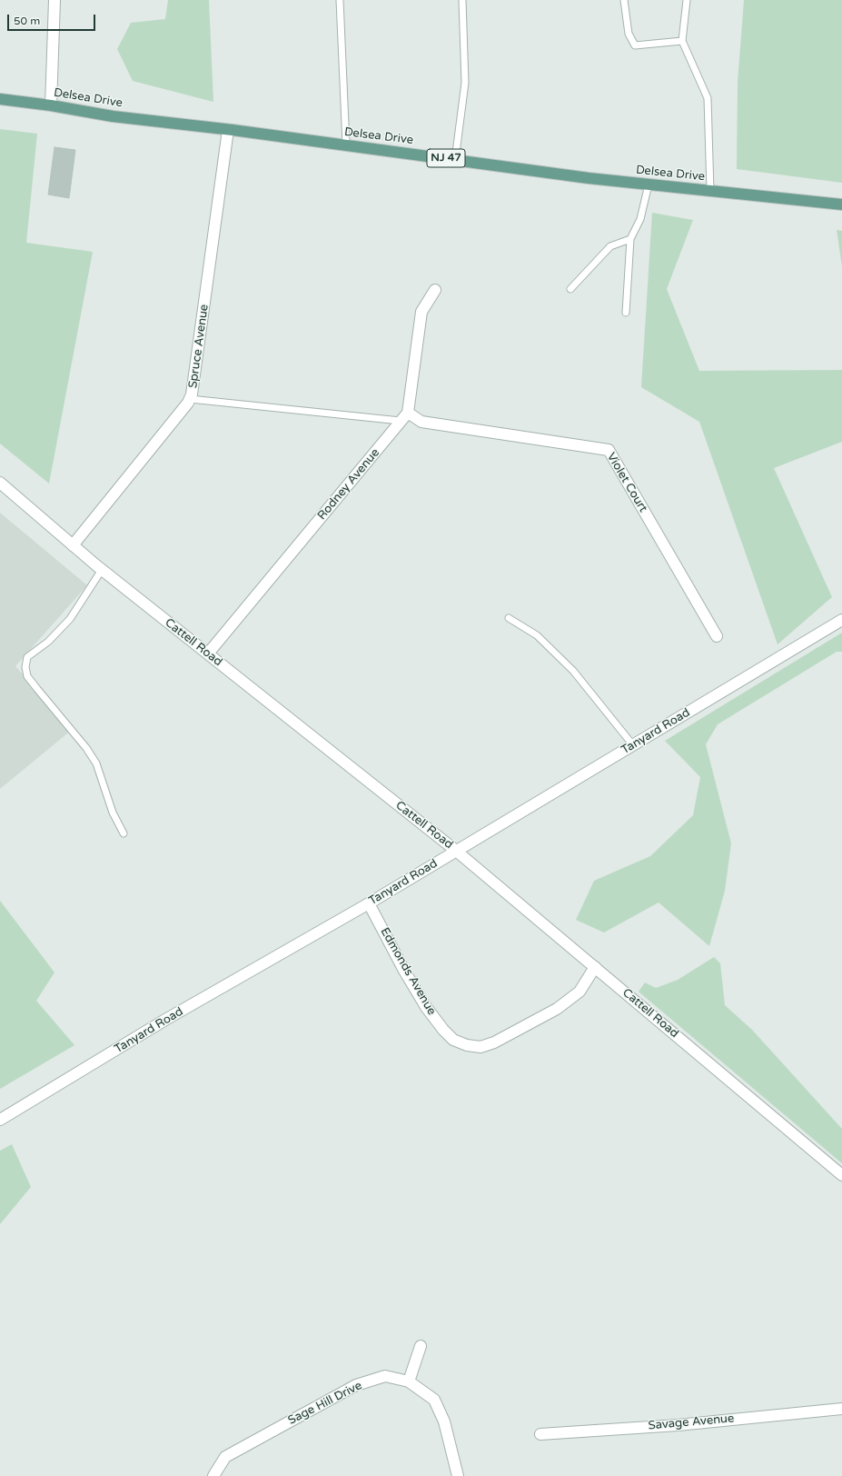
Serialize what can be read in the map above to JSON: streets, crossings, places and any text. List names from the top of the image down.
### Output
{
  "streets": {
    "main road": ["Delsea Drive", "NJ 47"],
    "street": [
      "Spruce Avenue",
      "Violet Court",
      "Rodney Avenue",
      "Cattell Road",
      "Tanyard Road",
      "Edmonds Avenue",
      "Sage Hill Drive",
      "Savage Avenue"
    ]
  },
  "crossings": [
    ["Delsea Drive", "Spruce Avenue"],
    ["Spruce Avenue", "Cattell Road"],
    ["Violet Court", "Rodney Avenue"],
    ["Rodney Avenue", "Cattell Road"],
    ["Cattell Road", "Tanyard Road"],
    ["Cattell Road", "Edmonds Avenue"],
    ["Tanyard Road", "Edmonds Avenue"]
  ],
  "scale_bar": "50 m"
}
